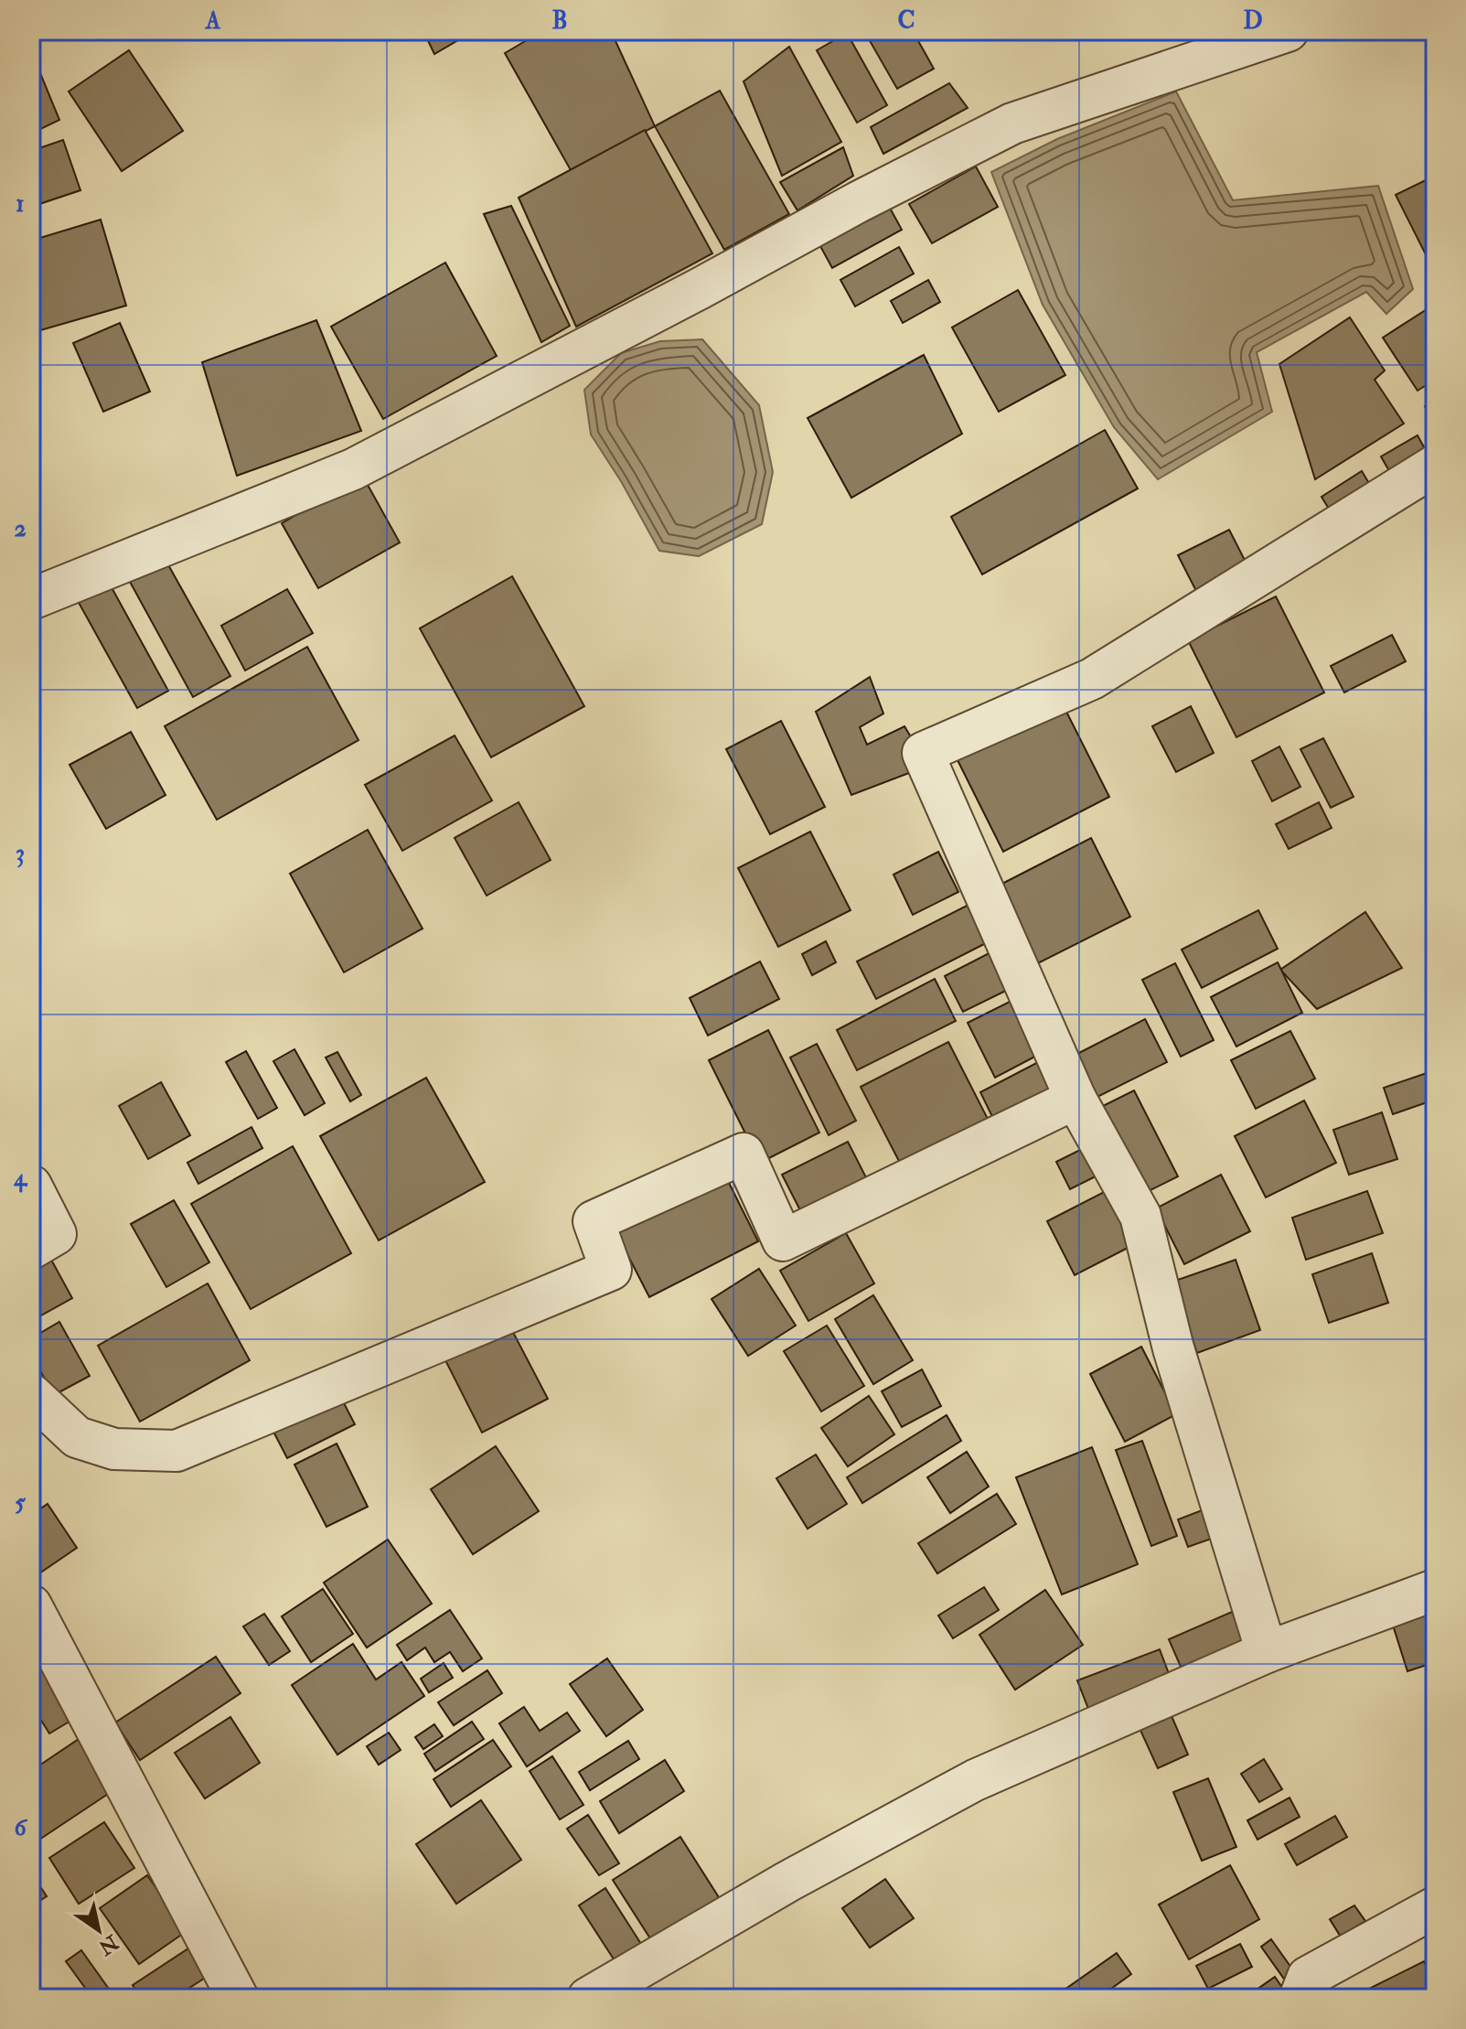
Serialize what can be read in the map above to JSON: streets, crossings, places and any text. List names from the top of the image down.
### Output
{
  "north": "bottom right",
  "grid": {
    "columns": [
      "A",
      "B",
      "C",
      "D"
    ],
    "rows": [
      "1",
      "2",
      "3",
      "4",
      "5",
      "6"
    ]
  }
}
